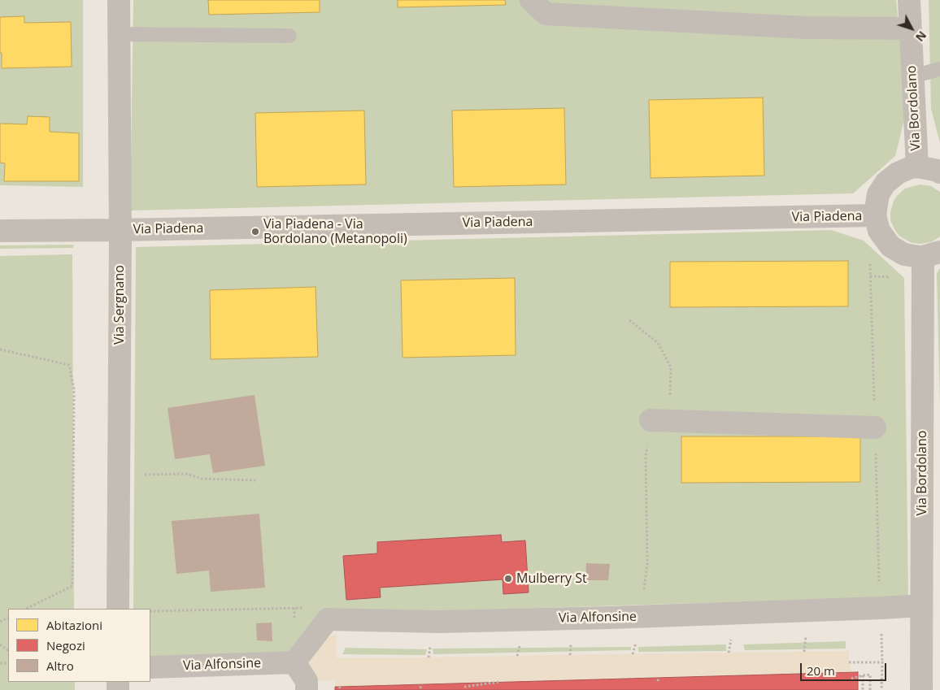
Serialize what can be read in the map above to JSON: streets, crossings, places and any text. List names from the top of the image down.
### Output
{
  "streets": {
    "street": [
      "Via Bordolano",
      "Via Piadena",
      "Via Sergnano",
      "Via Alfonsine"
    ]
  },
  "crossings": [
    ["Via Bordolano", "Via Alfonsine"],
    ["Via Piadena", "Via Sergnano"]
  ],
  "places": ["Via Piadena - Via Bordolano (Metanopoli)", "Mulberry St"],
  "legend": ["Abitazioni", "Negozi", "Altro"],
  "scale_bar": "20 m",
  "north": "bottom right"
}
